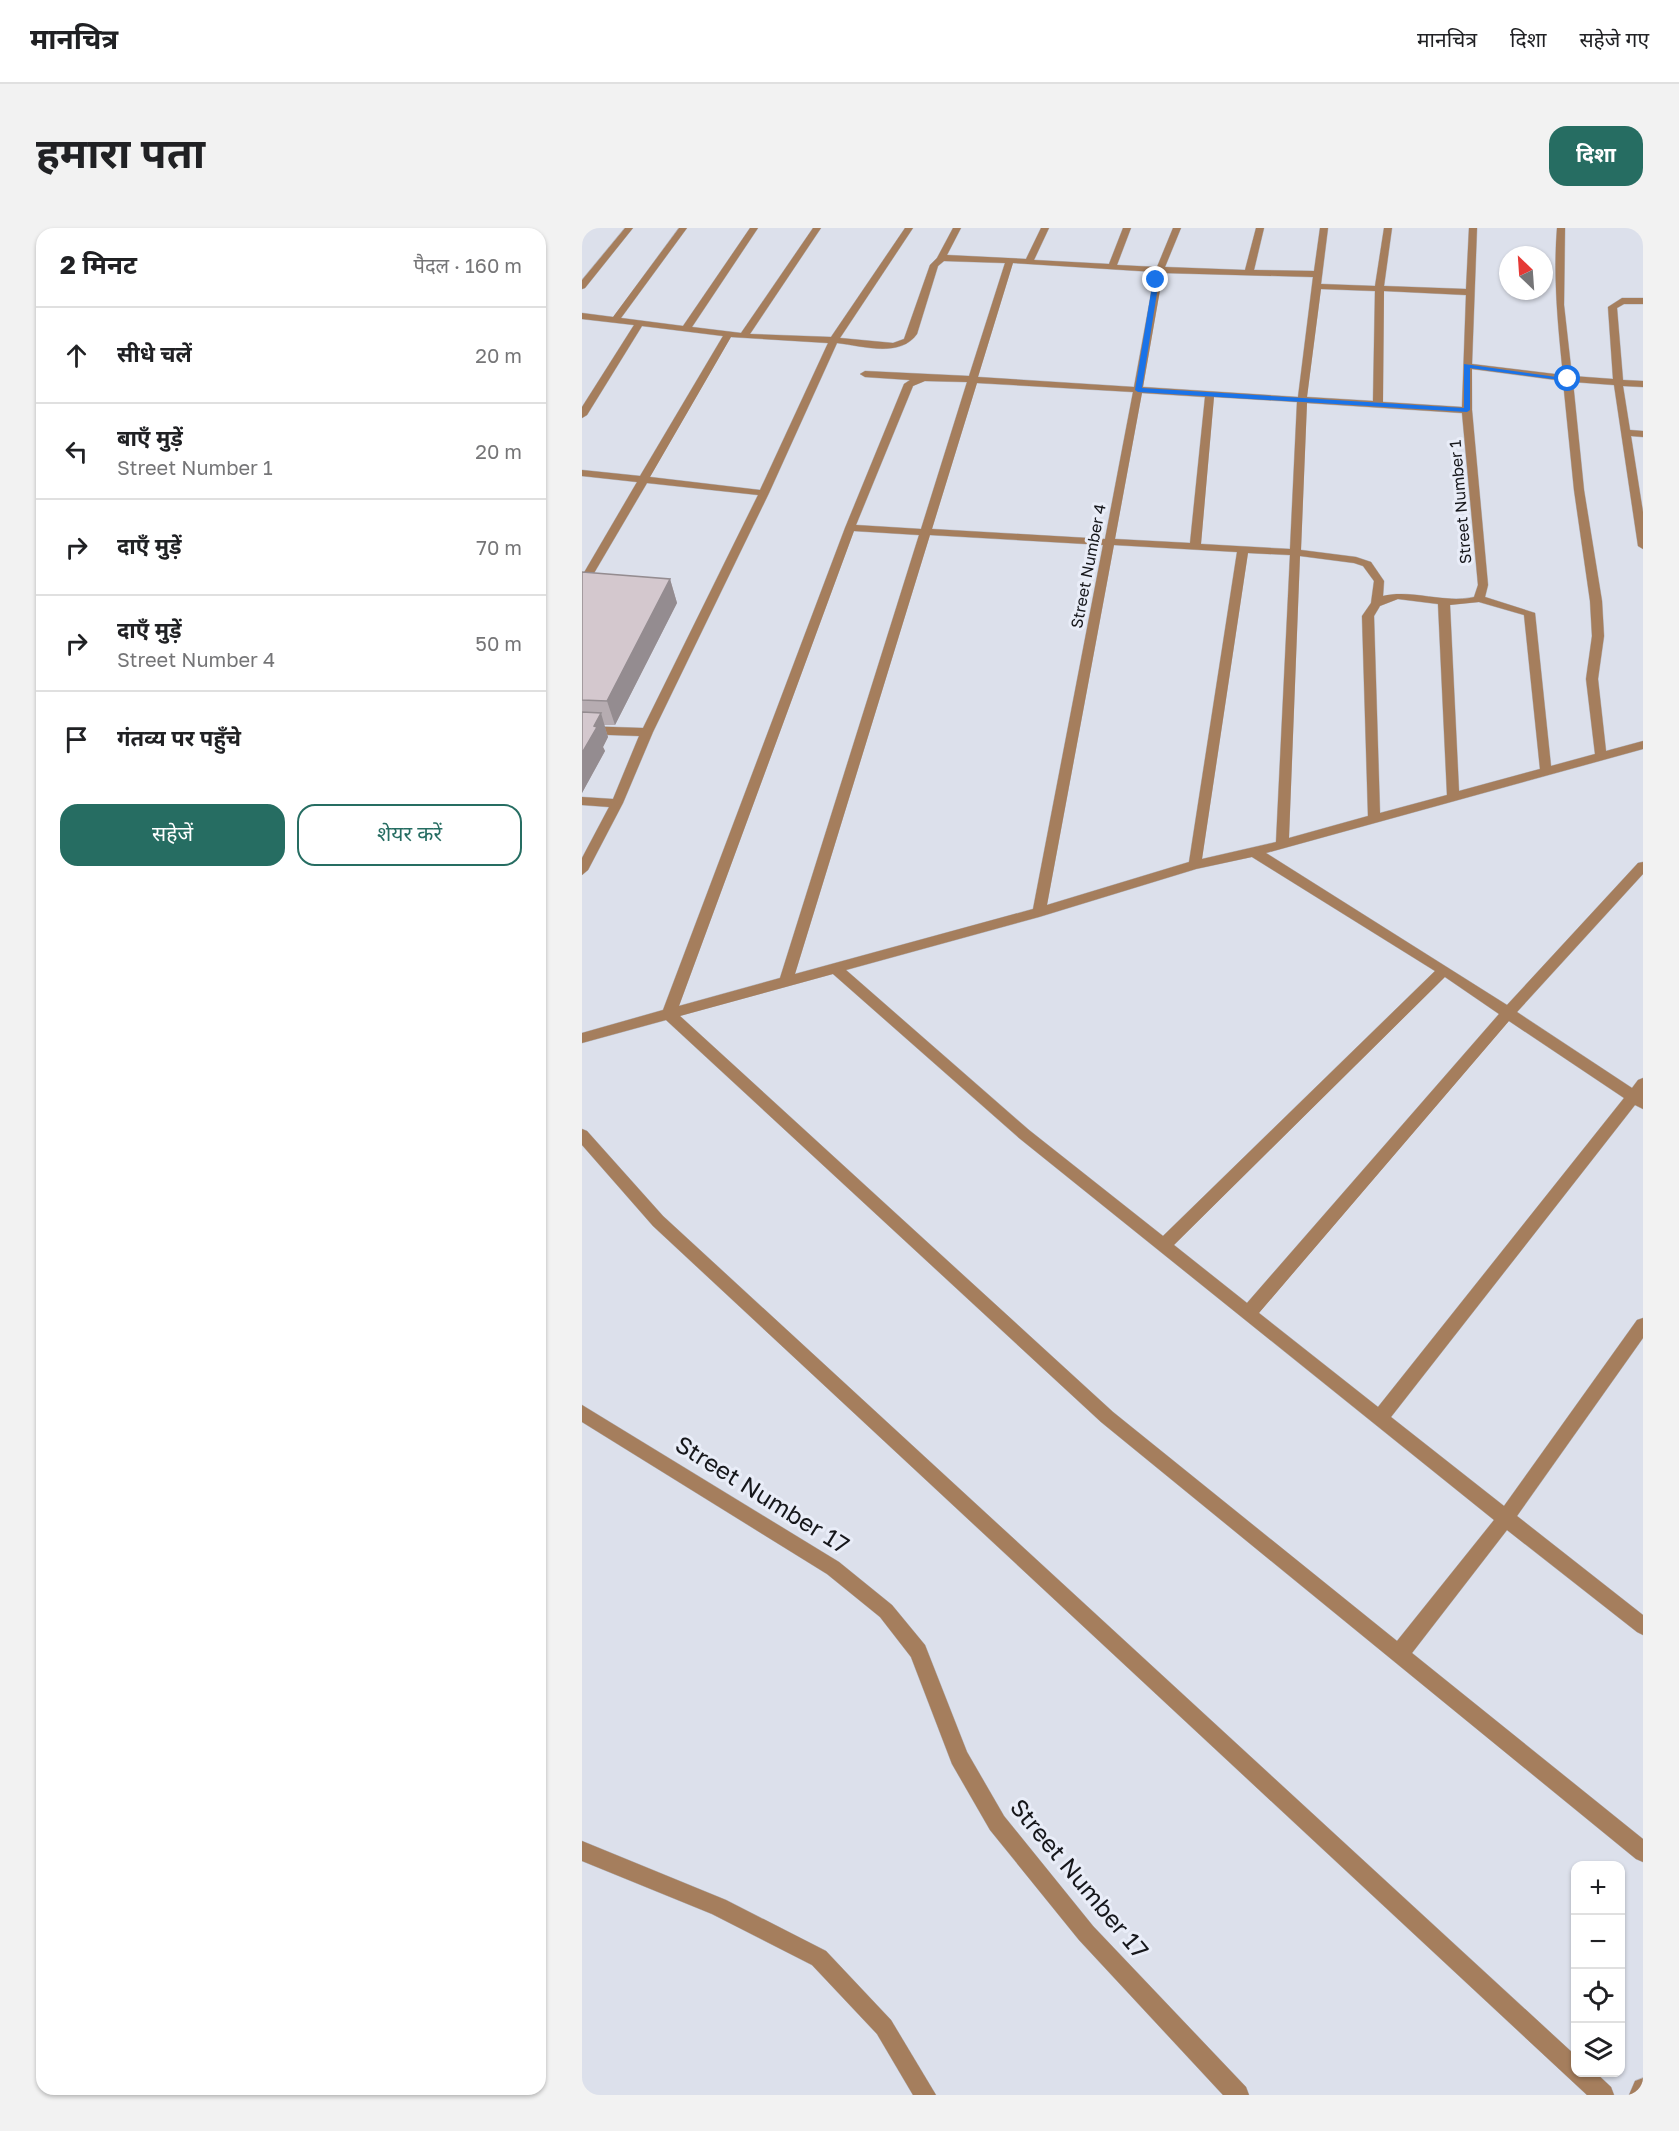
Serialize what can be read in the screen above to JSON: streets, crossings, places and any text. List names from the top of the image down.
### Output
{
  "streets": {
    "street": ["Street Number 1", "Street Number 4", "Street Number 17"]
  },
  "north": "top left",
  "page": {
    "header": "मानचित्र",
    "nav": ["मानचित्र", "दिशा", "सहेजे गए"],
    "buttons": [
      "दिशा",
      ["सहेजें", "शेयर करें"]
    ],
    "title": "हमारा पता",
    "heading": ["2 मिनट", "पैदल · 160 m"],
    "list": [
      ["सीधे चलें", "20 m"],
      ["बाएँ मुड़ें", "Street Number 1", "20 m"],
      ["दाएँ मुड़ें", "70 m"],
      ["दाएँ मुड़ें", "Street Number 4", "50 m"],
      "गंतव्य पर पहुँचे"
    ],
    "map_buttons": ["+", "−"]
  }
}
